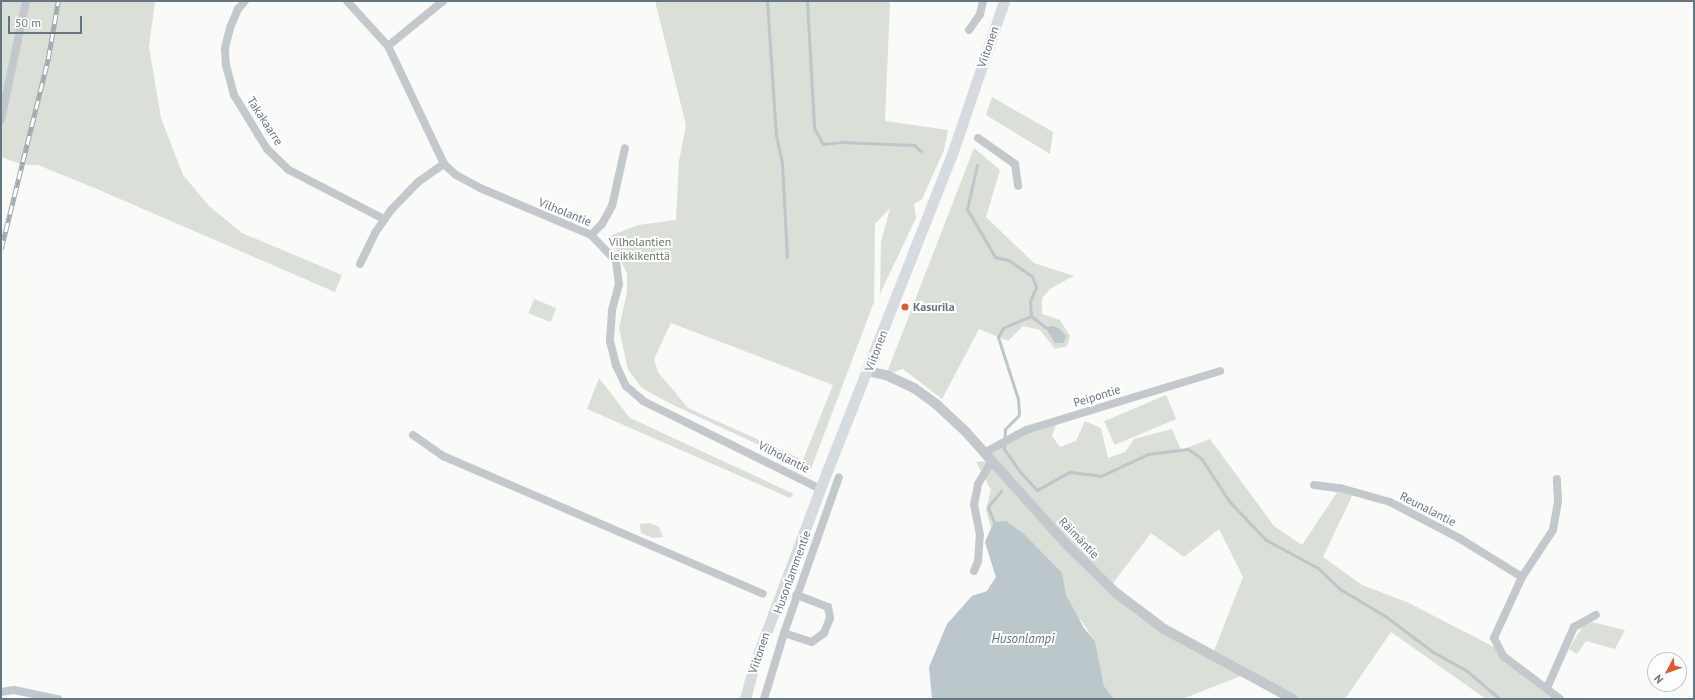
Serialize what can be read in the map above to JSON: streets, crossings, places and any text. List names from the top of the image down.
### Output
{
  "streets": {
    "main road": ["Viitonen"],
    "street": [
      "Takakaarre",
      "Vilholantie",
      "Peipontie",
      "Reunalantie",
      "Räimäntie",
      "Husonlammentie"
    ]
  },
  "crossings": [
    ["Viitonen", "Vilholantie"],
    ["Viitonen", "Räimäntie"],
    ["Peipontie", "Räimäntie"]
  ],
  "water": ["Husonlampi"],
  "parks": ["Vilholantien leikkikenttä"],
  "places": ["Kasurila"],
  "scale_bar": "50 m",
  "north": "bottom left"
}
